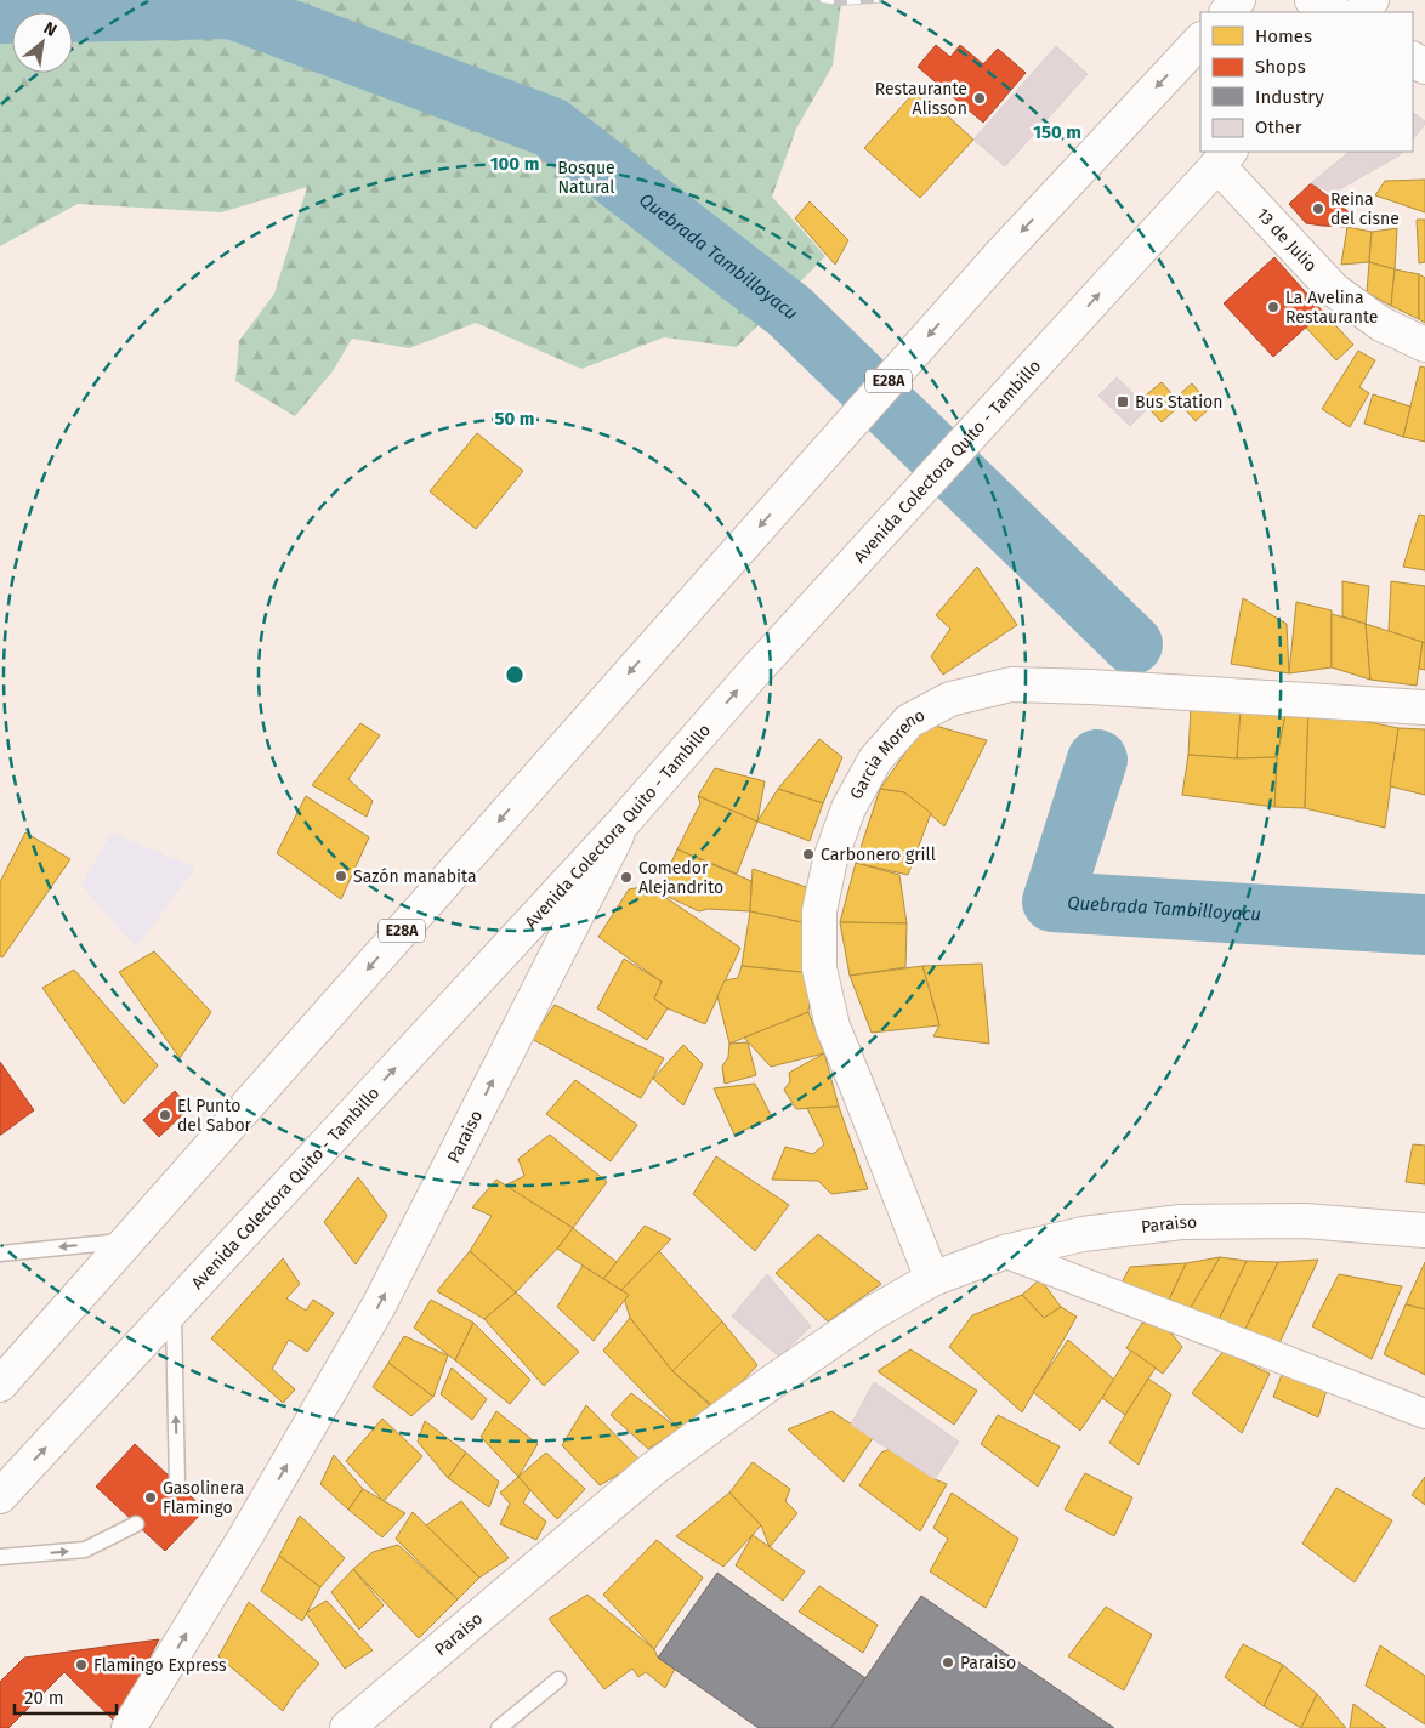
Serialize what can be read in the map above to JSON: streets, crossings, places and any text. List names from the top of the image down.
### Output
{
  "streets": {
    "main road": [
      "13 de Julio",
      "E28A",
      "Avenida Colectora Quito - Tambillo",
      "Garcia Moreno",
      "Paraiso"
    ]
  },
  "crossings": [
    ["13 de Julio", "Avenida Colectora Quito - Tambillo"],
    ["Avenida Colectora Quito - Tambillo", "Paraiso"],
    ["Garcia Moreno", "Paraiso"]
  ],
  "water": ["Quebrada Tambilloyacu"],
  "parks": ["Bosque Natural"],
  "places": {
    "other": [
      "Restaurante Alisson",
      "Reina del cisne",
      "La Avelina Restaurante",
      "Carbonero grill",
      "Sazón manabita",
      "Comedor Alejandrito",
      "El Punto del Sabor",
      "Gasolinera Flamingo",
      "Paraiso",
      "Flamingo Express"
    ],
    "transit": ["Bus Station"]
  },
  "legend": [
    "Homes",
    "Shops",
    "Industry",
    "Other"
  ],
  "scale_bar": "20 m",
  "north": "top right",
  "rings": ["150 m", "100 m", "50 m"]
}
